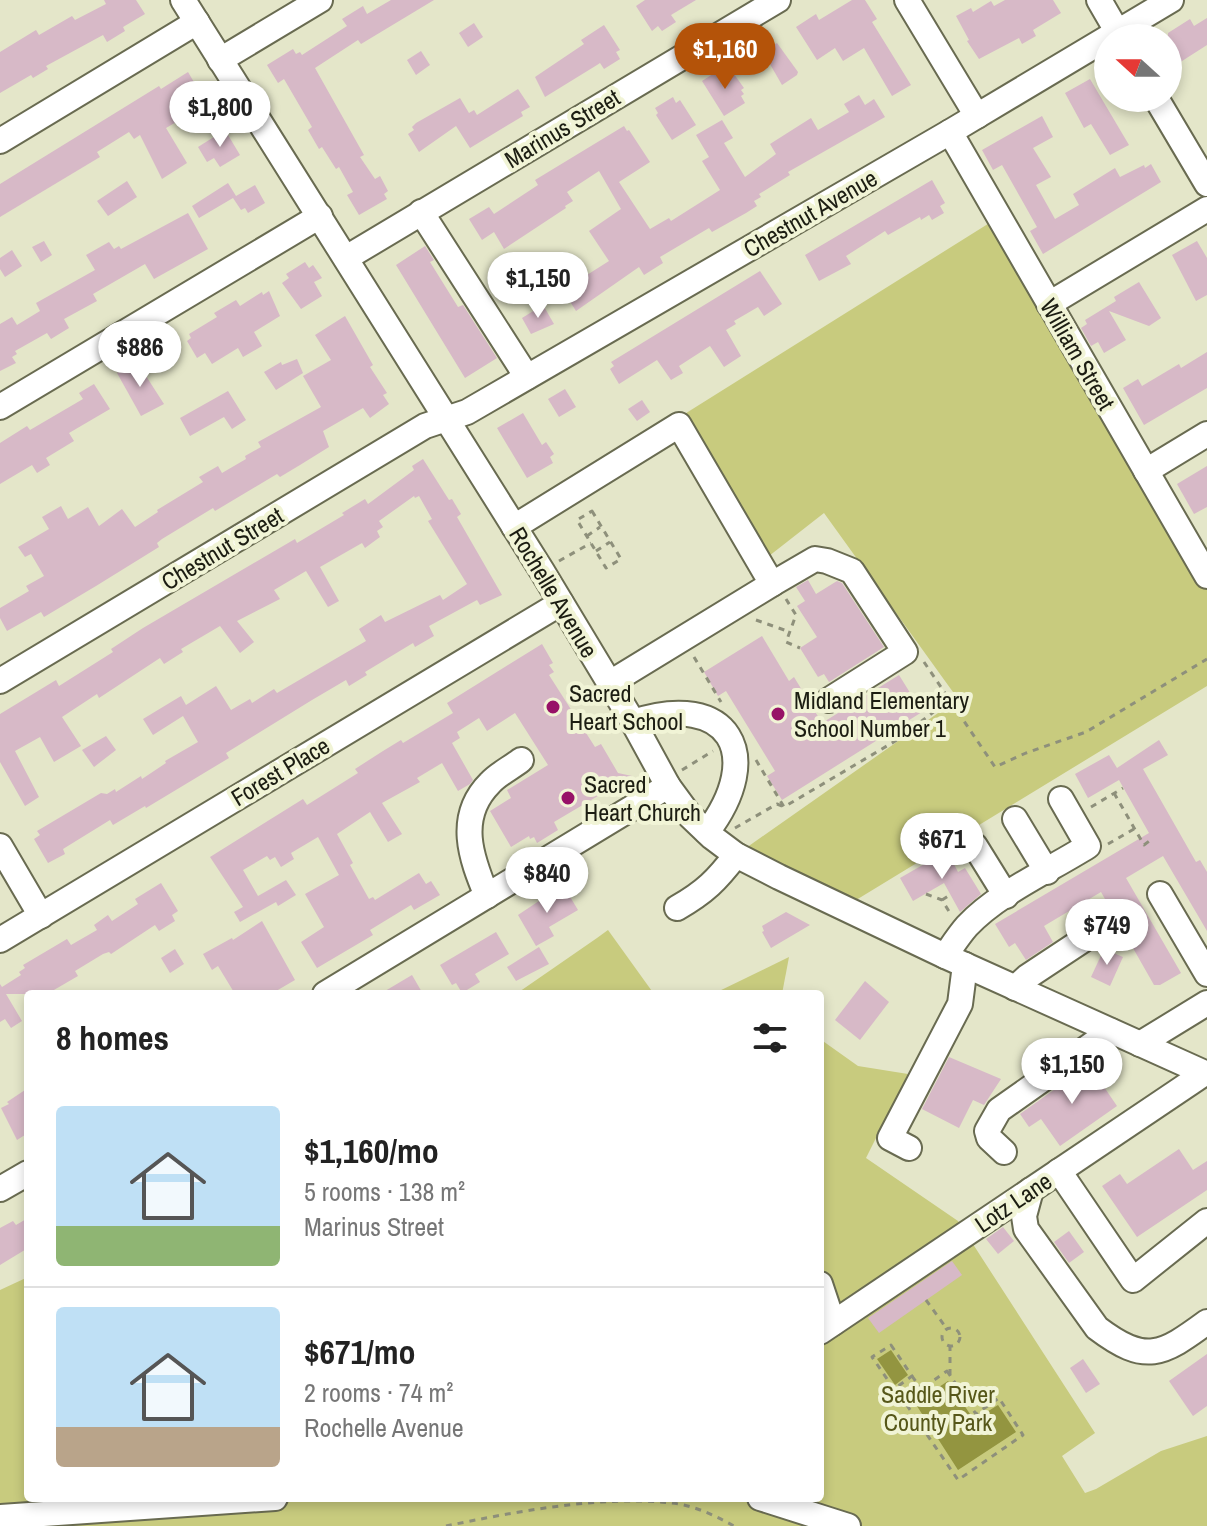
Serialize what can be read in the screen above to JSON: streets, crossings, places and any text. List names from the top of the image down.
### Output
{
  "streets": {
    "street": [
      "Marinus Street",
      "Chestnut Avenue",
      "William Street",
      "Chestnut Street",
      "Rochelle Avenue",
      "Forest Place",
      "Lotz Lane"
    ]
  },
  "crossings": [
    ["Marinus Street", "Rochelle Avenue"],
    ["Chestnut Avenue", "William Street"],
    ["Chestnut Avenue", "Chestnut Street"],
    ["Chestnut Avenue", "Rochelle Avenue"],
    ["Chestnut Street", "Rochelle Avenue"],
    ["Rochelle Avenue", "Forest Place"],
    ["Rochelle Avenue", "Lotz Lane"]
  ],
  "parks": ["Saddle River County Park"],
  "places": ["Sacred Heart School", "Midland Elementary School Number 1", "Sacred Heart Church"],
  "north": "left",
  "page": {
    "price": [
      "$1,160",
      "$1,800",
      "$1,150",
      "$886",
      "$671",
      "$840",
      "$749",
      "$1,150"
    ],
    "heading": "8 homes",
    "list": [
      {
        "name": "$1,160/mo",
        "note": "5 rooms · 138 m² · Marinus Street"
      },
      {
        "name": "$671/mo",
        "note": "2 rooms · 74 m² · Rochelle Avenue"
      }
    ]
  }
}
